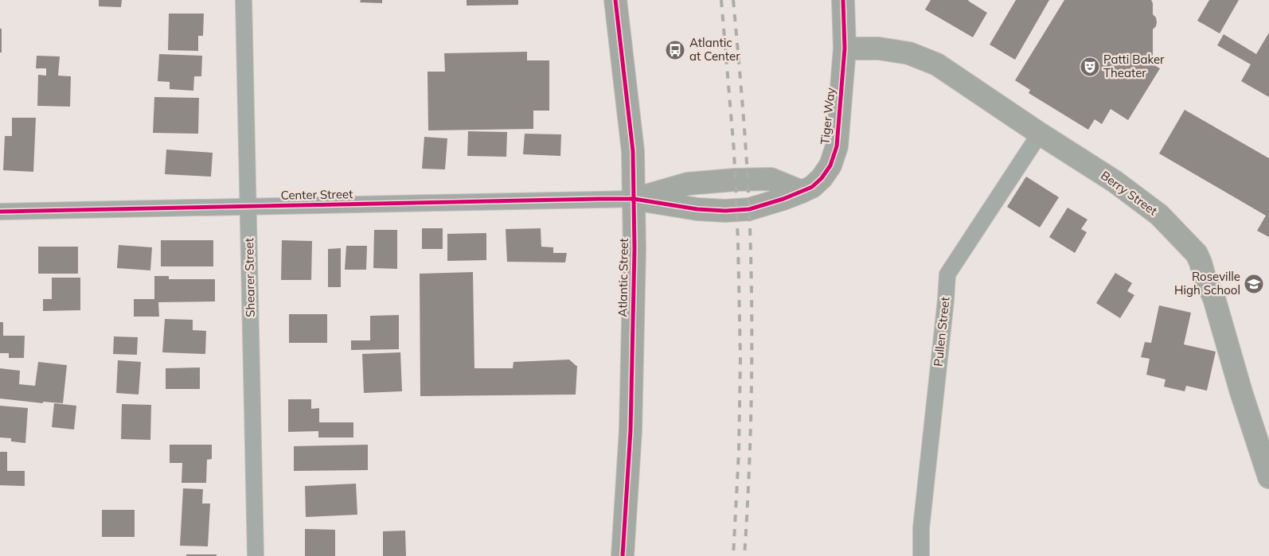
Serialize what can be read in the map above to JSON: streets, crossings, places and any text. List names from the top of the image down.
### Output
{
  "streets": {
    "street": [
      "Tiger Way",
      "Berry Street",
      "Center Street",
      "Shearer Street",
      "Atlantic Street",
      "Pullen Street"
    ]
  },
  "crossings": [
    ["Tiger Way", "Berry Street"],
    ["Tiger Way", "Center Street"],
    ["Tiger Way", "Atlantic Street"],
    ["Berry Street", "Pullen Street"],
    ["Center Street", "Shearer Street"],
    ["Center Street", "Atlantic Street"]
  ],
  "places": {
    "bus stop": ["Atlantic at Center"],
    "theatre": ["Patti Baker Theater"],
    "school or university": ["Roseville High School"]
  }
}
